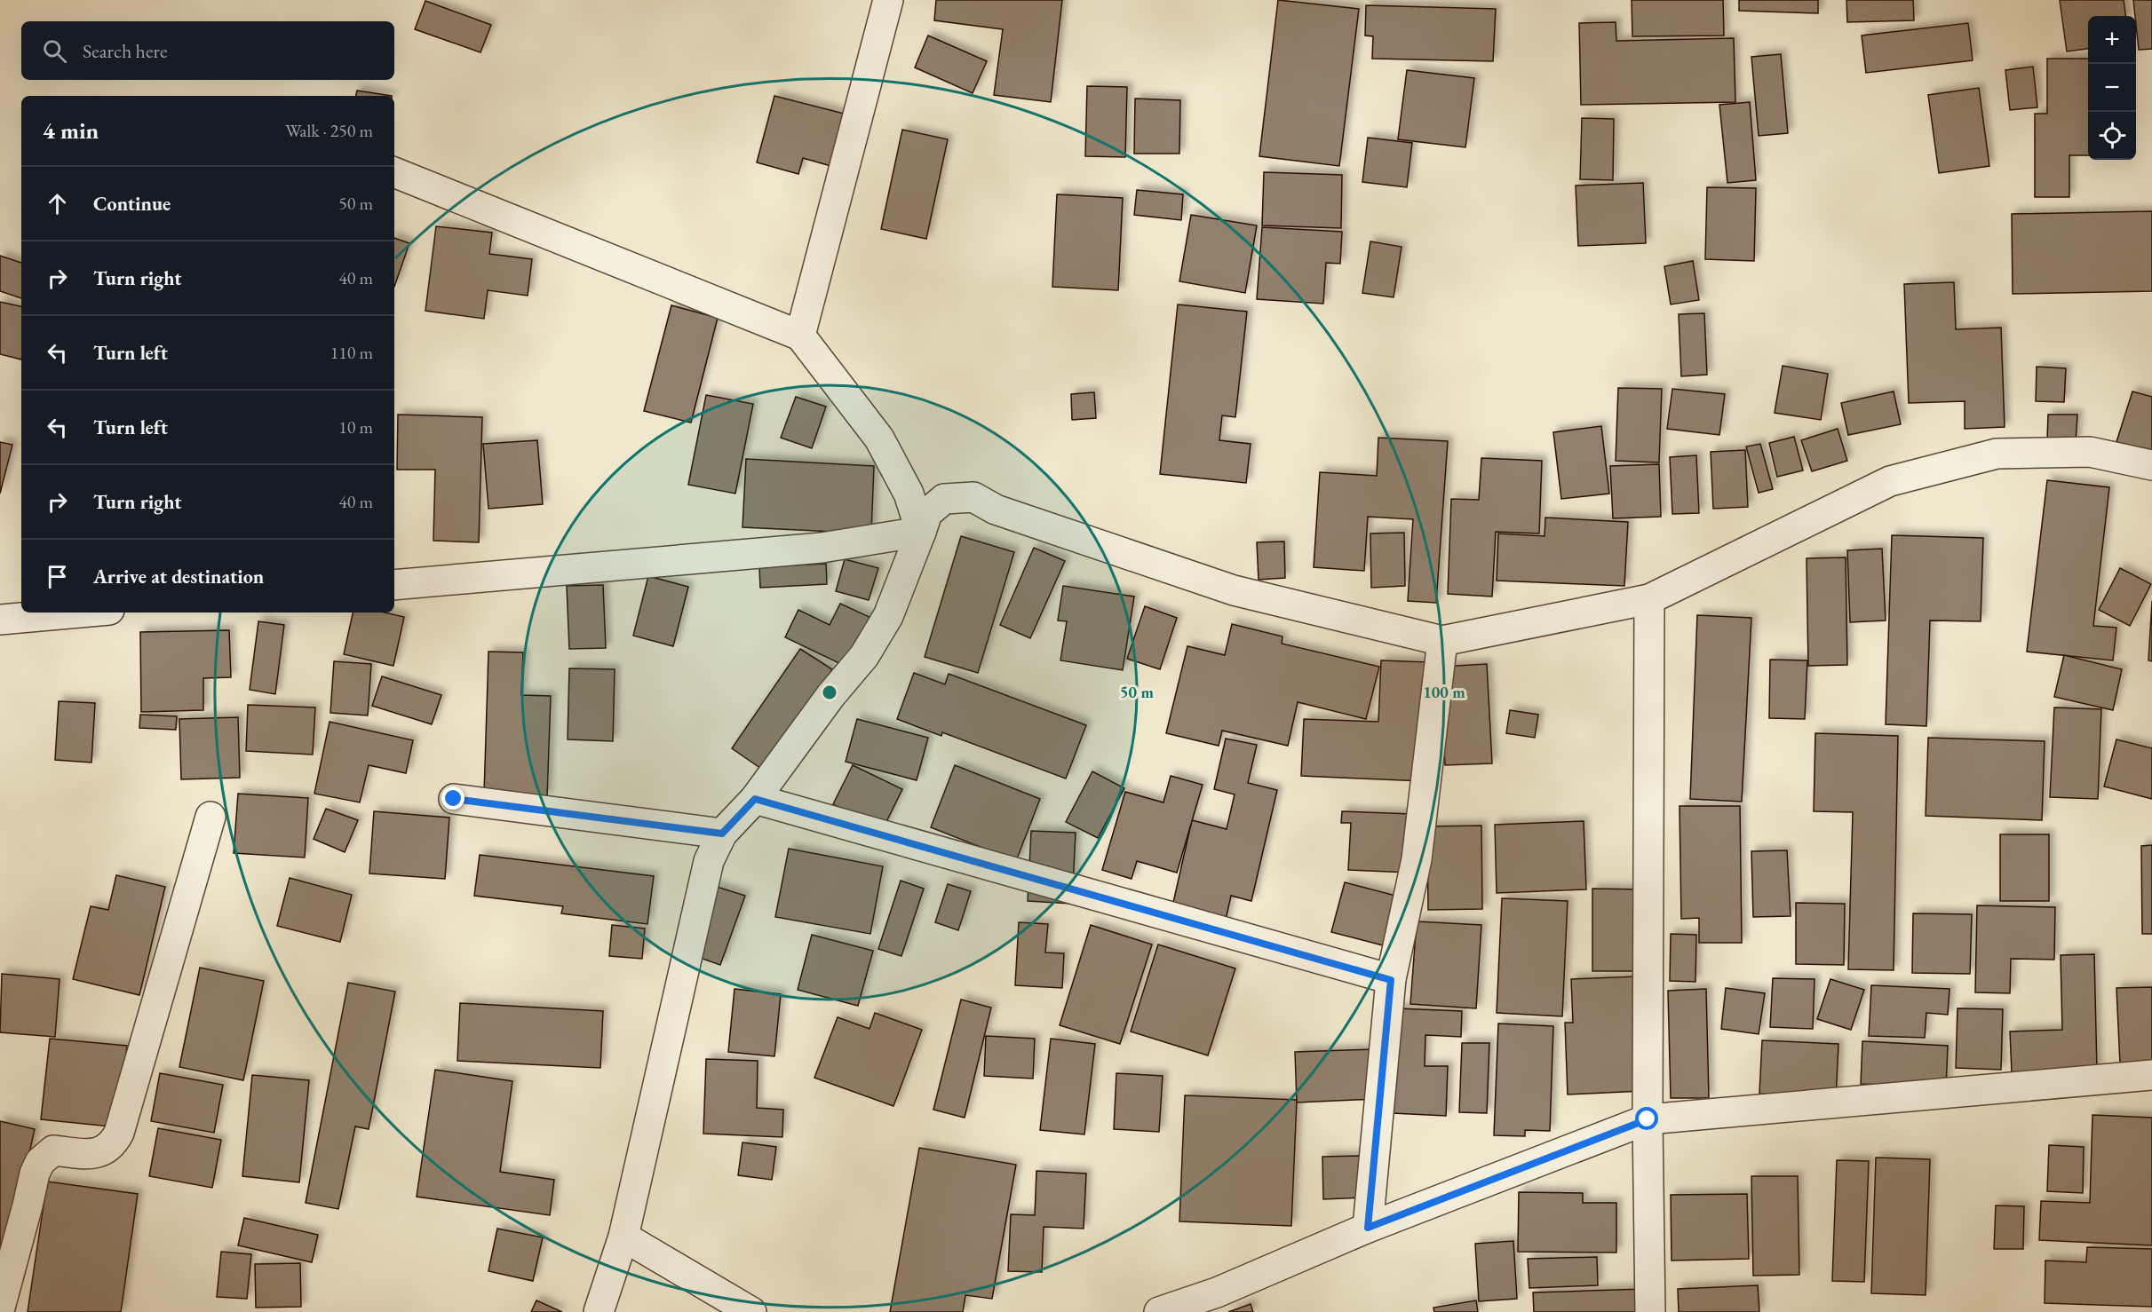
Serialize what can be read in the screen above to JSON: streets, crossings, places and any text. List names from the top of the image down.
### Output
{
  "page": {
    "map_buttons": ["+", "−"],
    "search": "Search here",
    "heading": ["4 min", "Walk · 250 m"],
    "list": [
      ["Continue", "50 m"],
      ["Turn right", "40 m"],
      ["Turn left", "110 m"],
      ["Turn left", "10 m"],
      ["Turn right", "40 m"],
      "Arrive at destination"
    ]
  },
  "rings": ["50 m", "100 m"]
}
